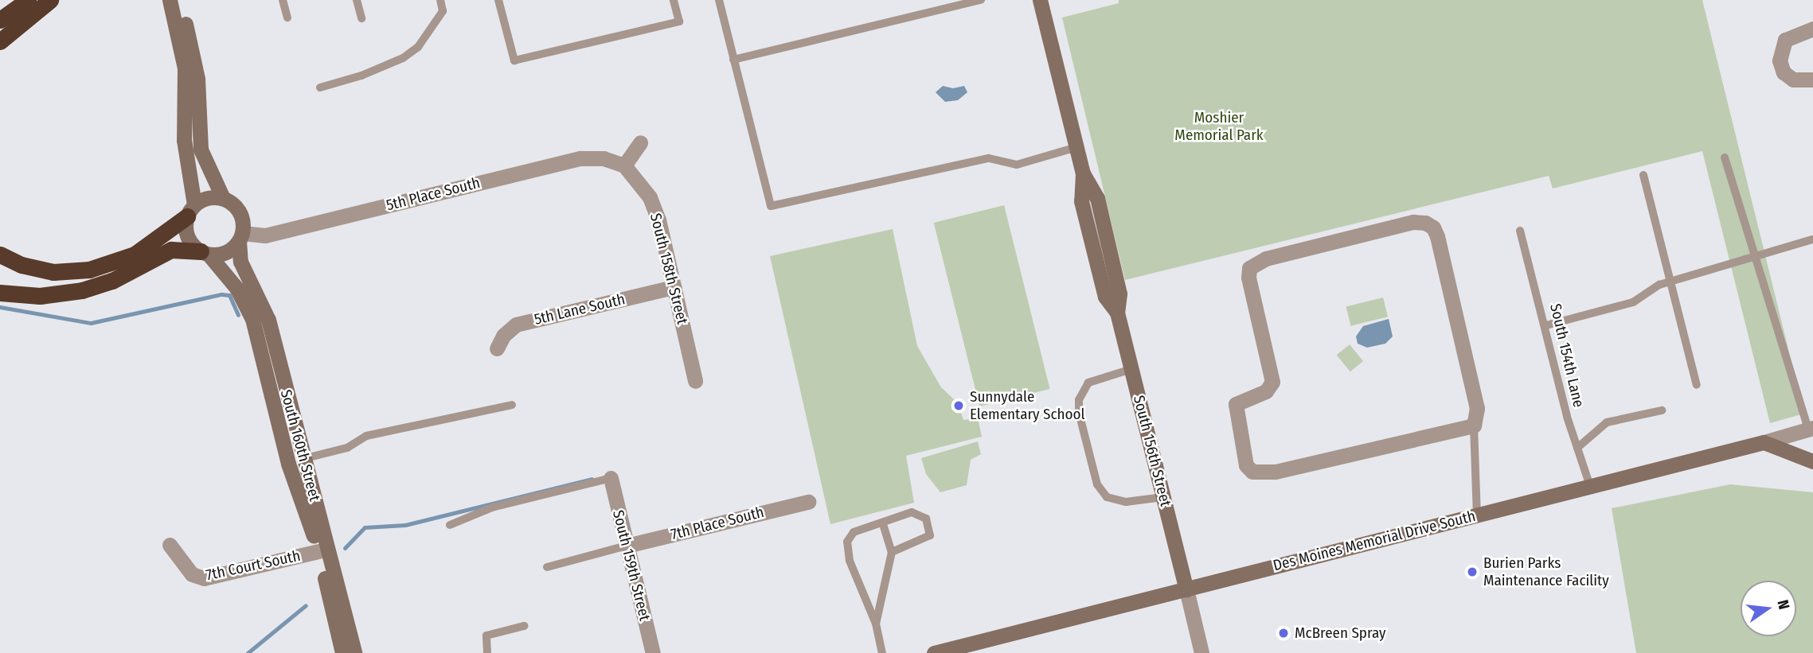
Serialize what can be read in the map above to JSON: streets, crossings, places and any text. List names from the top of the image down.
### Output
{
  "streets": {
    "main road": ["South 160th Street", "South 156th Street", "Des Moines Memorial Drive South"],
    "street": [
      "5th Place South",
      "South 158th Street",
      "5th Lane South",
      "7th Place South",
      "7th Court South",
      "South 159th Street"
    ],
    "lane": ["South 154th Lane"]
  },
  "crossings": [
    ["5th Place South", "South 158th Street"],
    ["5th Place South", "South 160th Street"],
    ["South 158th Street", "5th Lane South"],
    ["South 154th Lane", "Des Moines Memorial Drive South"],
    ["South 160th Street", "7th Court South"],
    ["South 156th Street", "Des Moines Memorial Drive South"],
    ["7th Place South", "South 159th Street"]
  ],
  "parks": ["Moshier Memorial Park"],
  "places": ["Sunnydale Elementary School", "Burien Parks Maintenance Facility", "McBreen Spray"],
  "north": "right"
}
